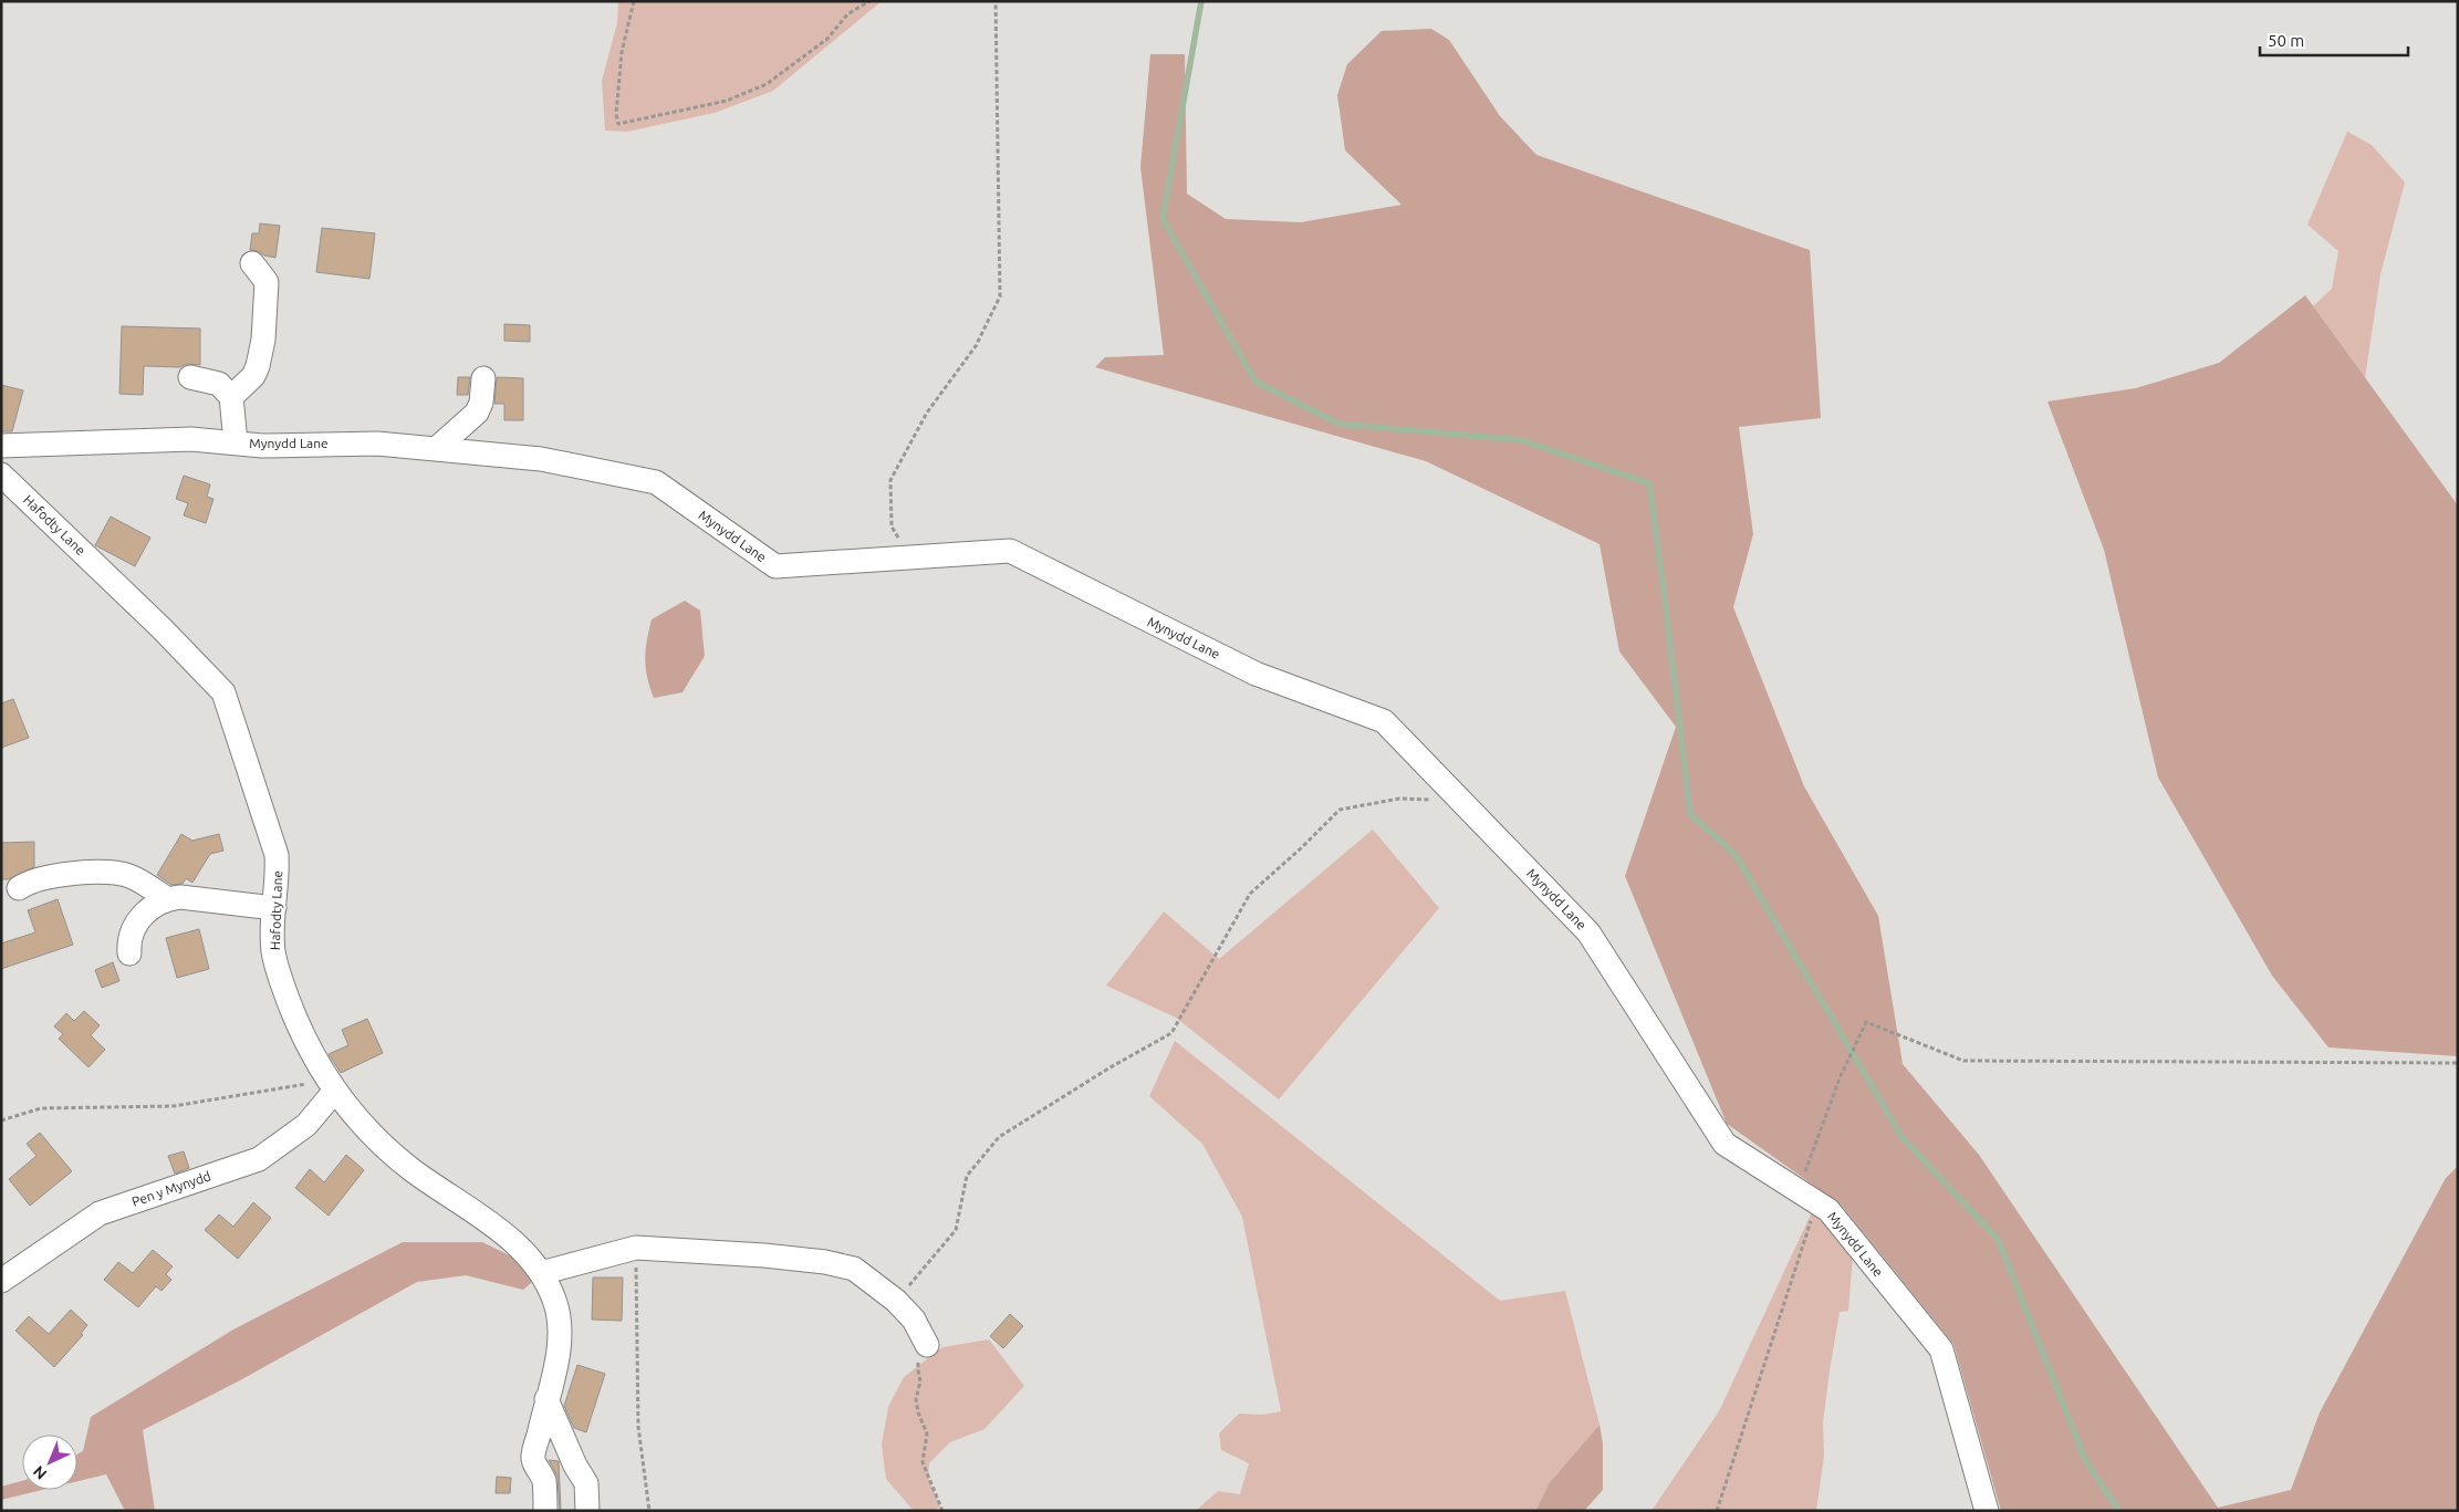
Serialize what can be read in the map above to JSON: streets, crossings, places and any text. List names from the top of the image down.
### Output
{
  "streets": {
    "street": ["Mynydd Lane", "Hafodty Lane", "Pen y Mynydd"]
  },
  "crossings": [
    ["Hafodty Lane", "Pen y Mynydd"]
  ],
  "scale_bar": "50 m",
  "north": "bottom left"
}
